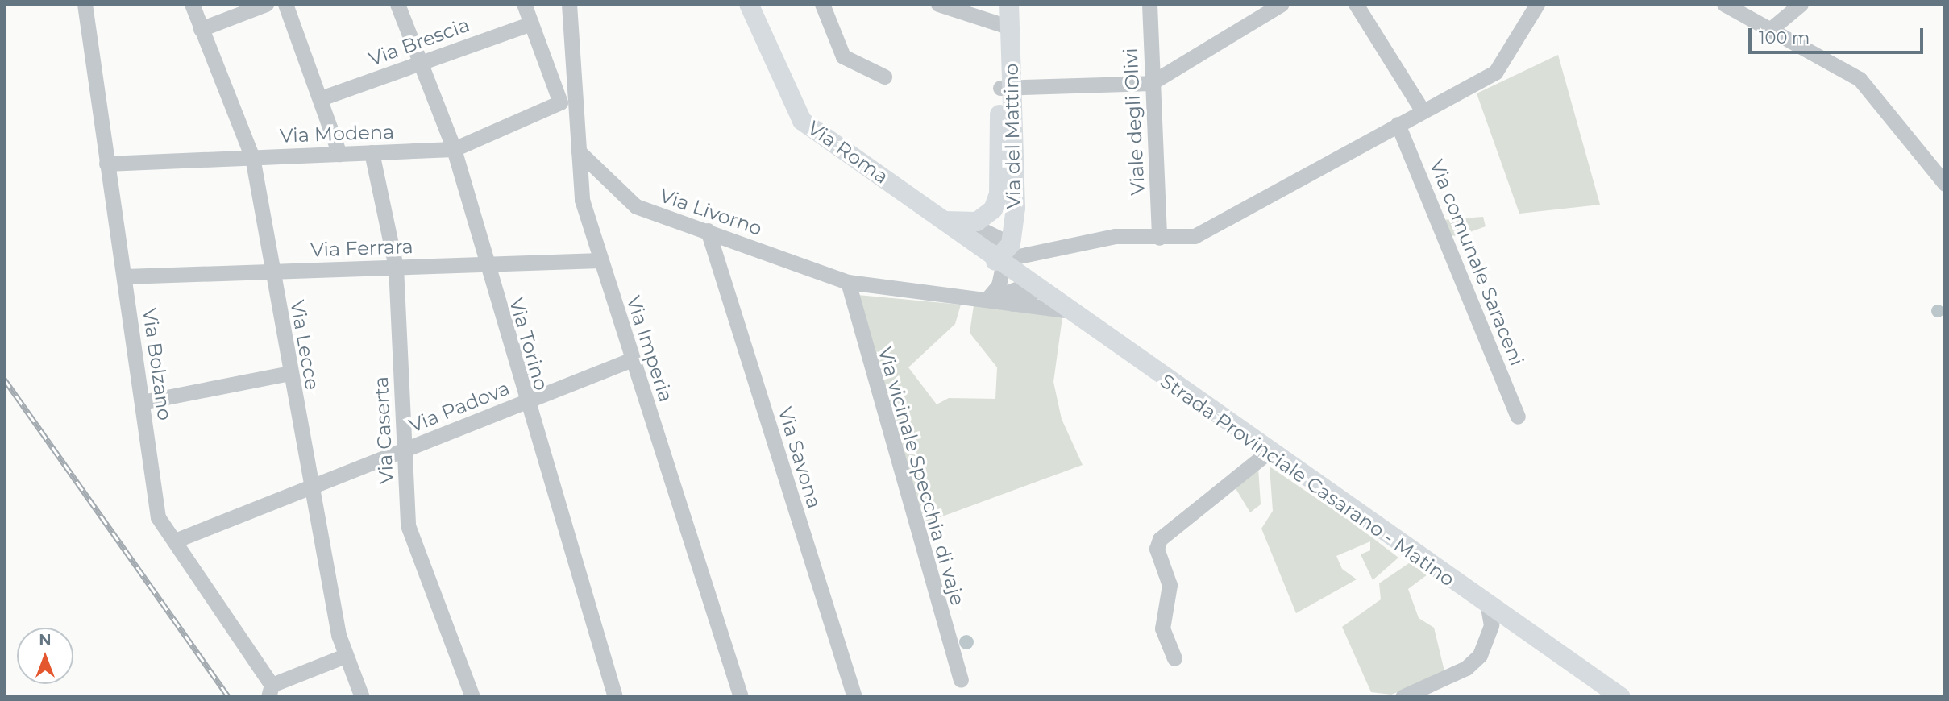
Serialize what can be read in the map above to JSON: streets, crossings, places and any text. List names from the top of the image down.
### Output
{
  "streets": {
    "main road": ["Via del Mattino", "Via Roma", "Strada Provinciale Casarano - Matino"],
    "street": [
      "Via Brescia",
      "Viale degli Olivi",
      "Via Modena",
      "Via Livorno",
      "Via Ferrara",
      "Via comunale Saraceni",
      "Via Torino",
      "Via Lecce",
      "Via Imperia",
      "Via Bolzano",
      "Via Padova",
      "Via Caserta",
      "Via Savona",
      "Via vicinale Specchia di vaje"
    ]
  },
  "crossings": [
    ["Via Brescia", "Via Modena"],
    ["Via Brescia", "Via Torino"],
    ["Via Modena", "Via Torino"],
    ["Via Modena", "Via Lecce"],
    ["Via Modena", "Via Bolzano"],
    ["Via Modena", "Via Caserta"],
    ["Via Roma", "Strada Provinciale Casarano - Matino"],
    ["Via Livorno", "Via Imperia"],
    ["Via Livorno", "Via Savona"],
    ["Via Livorno", "Via vicinale Specchia di vaje"],
    ["Via Livorno", "Strada Provinciale Casarano - Matino"],
    ["Via Ferrara", "Via Torino"],
    ["Via Ferrara", "Via Lecce"],
    ["Via Ferrara", "Via Imperia"],
    ["Via Ferrara", "Via Bolzano"],
    ["Via Ferrara", "Via Caserta"],
    ["Via Torino", "Via Padova"],
    ["Via Lecce", "Via Padova"],
    ["Via Imperia", "Via Padova"],
    ["Via Bolzano", "Via Padova"],
    ["Via Padova", "Via Caserta"]
  ],
  "scale_bar": "100 m",
  "north": "top"
}
